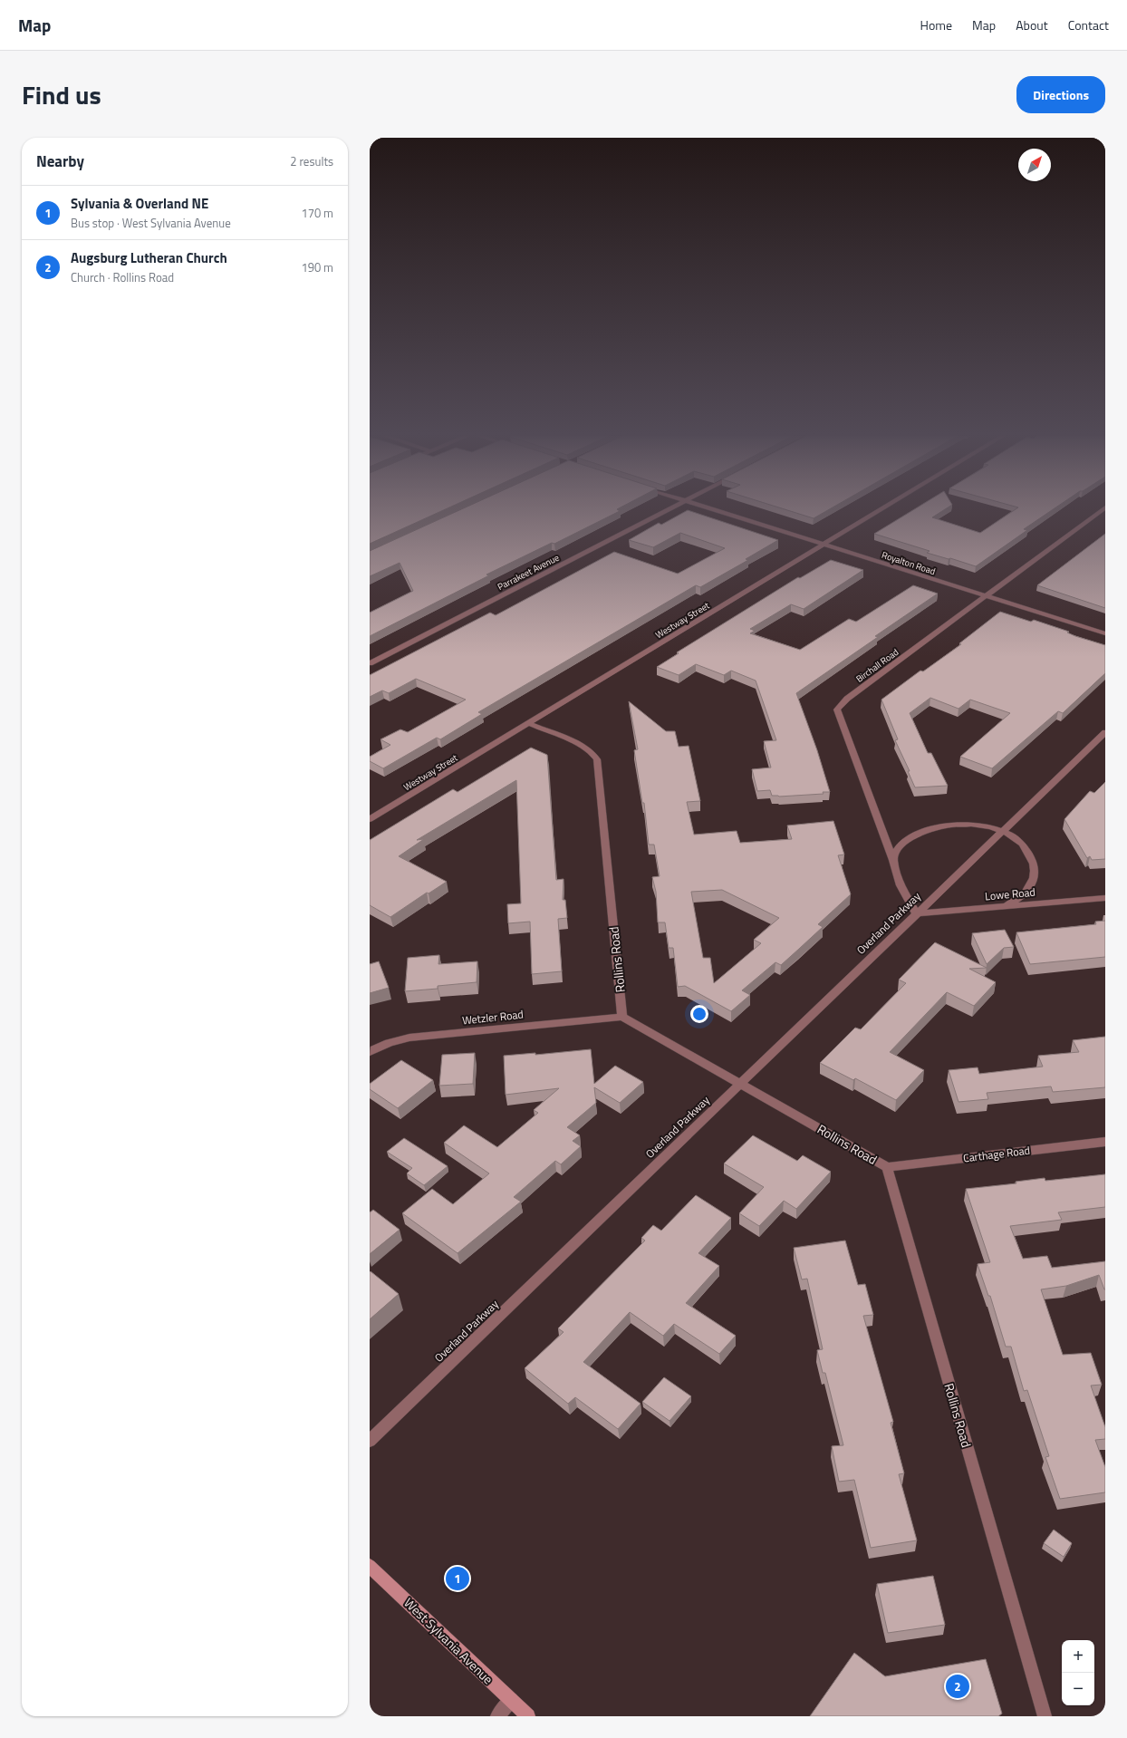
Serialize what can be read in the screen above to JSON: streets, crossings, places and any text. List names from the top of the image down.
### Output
{
  "streets": {
    "main road": ["West Sylvania Avenue"],
    "street": [
      "Royalton Road",
      "Parrakeet Avenue",
      "Westway Street",
      "Birchall Road",
      "Lowe Road",
      "Overland Parkway",
      "Rollins Road",
      "Wetzler Road",
      "Carthage Road"
    ]
  },
  "crossings": [
    ["Royalton Road", "Westway Street"],
    ["Royalton Road", "Birchall Road"],
    ["Westway Street", "Rollins Road"],
    ["Birchall Road", "Lowe Road"],
    ["Birchall Road", "Overland Parkway"],
    ["Lowe Road", "Overland Parkway"],
    ["Overland Parkway", "Rollins Road"],
    ["Rollins Road", "Wetzler Road"],
    ["Rollins Road", "Carthage Road"]
  ],
  "north": "top right",
  "page": {
    "header": "Map",
    "nav": [
      "Home",
      "Map",
      "About",
      "Contact"
    ],
    "title": "Find us",
    "buttons": "Directions",
    "heading": ["Nearby", "2 results"],
    "list": [
      {
        "mark": "1",
        "name": "Sylvania & Overland NE",
        "note": "Bus stop · West Sylvania Avenue",
        "value": "170 m"
      },
      {
        "mark": "2",
        "name": "Augsburg Lutheran Church",
        "note": "Church · Rollins Road",
        "value": "190 m"
      }
    ],
    "pins": ["1", "2"],
    "map_buttons": ["+", "−"]
  }
}
